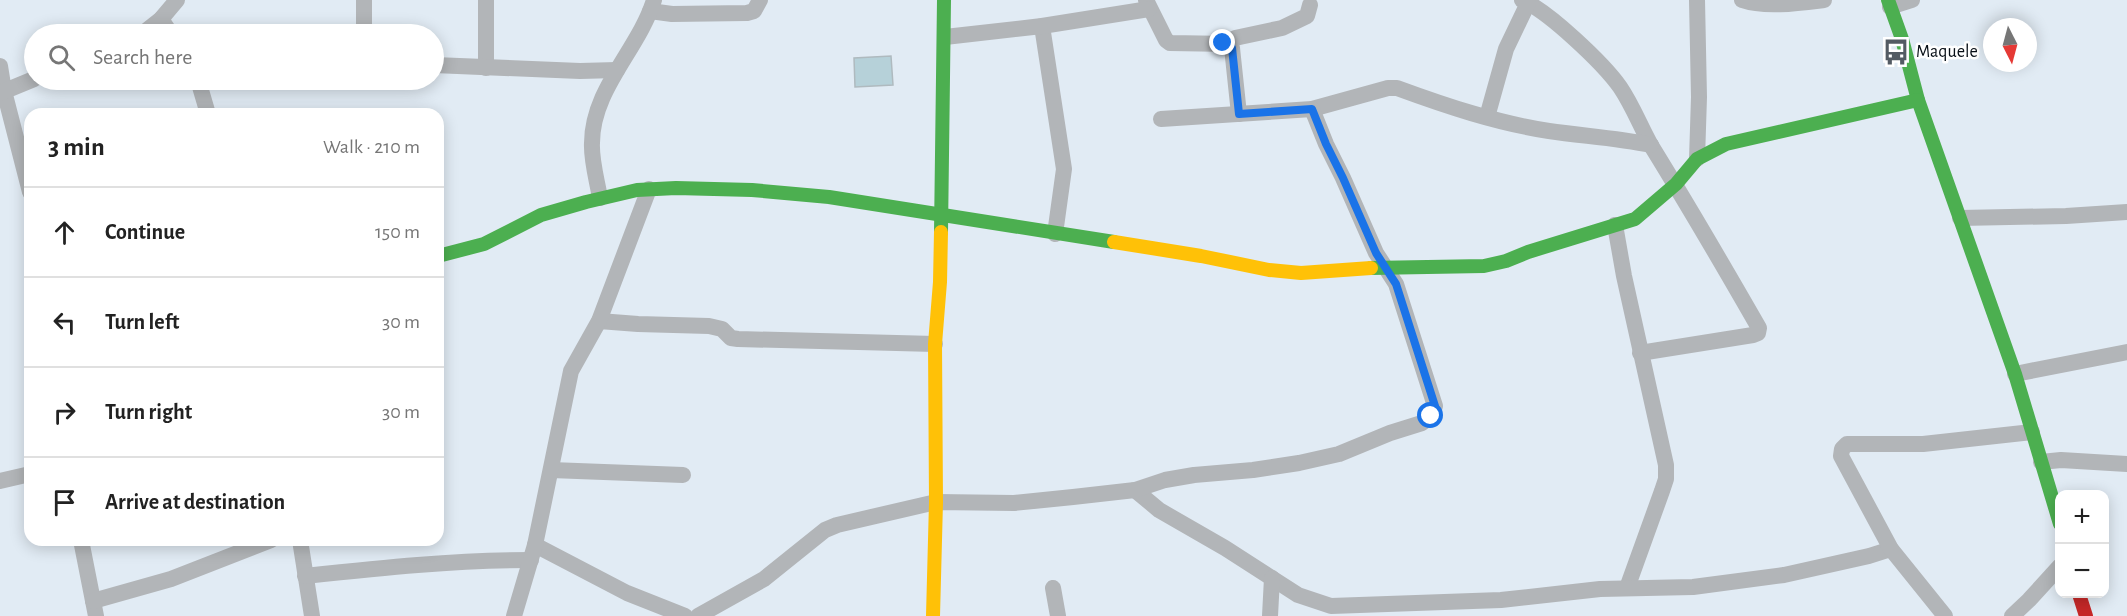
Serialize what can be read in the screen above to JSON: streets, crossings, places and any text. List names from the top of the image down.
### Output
{
  "places": {
    "bus stop": ["Maquele"]
  },
  "north": "bottom",
  "page": {
    "search": "Search here",
    "heading": ["3 min", "Walk · 210 m"],
    "list": [
      ["Continue", "150 m"],
      ["Turn left", "30 m"],
      ["Turn right", "30 m"],
      "Arrive at destination"
    ],
    "map_buttons": ["+", "−"]
  }
}
